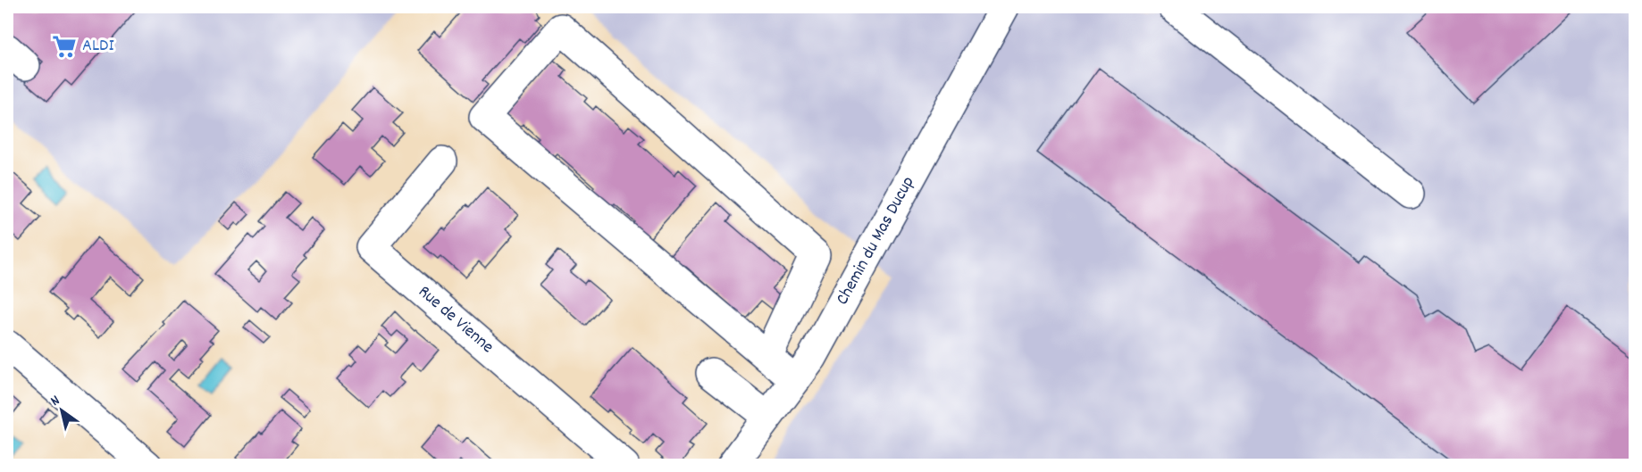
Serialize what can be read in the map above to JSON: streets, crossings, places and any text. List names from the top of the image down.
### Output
{
  "streets": {
    "street": ["Chemin du Mas Ducup", "Rue de Vienne"]
  },
  "places": {
    "supermarket": ["ALDI"]
  },
  "north": "top left"
}
